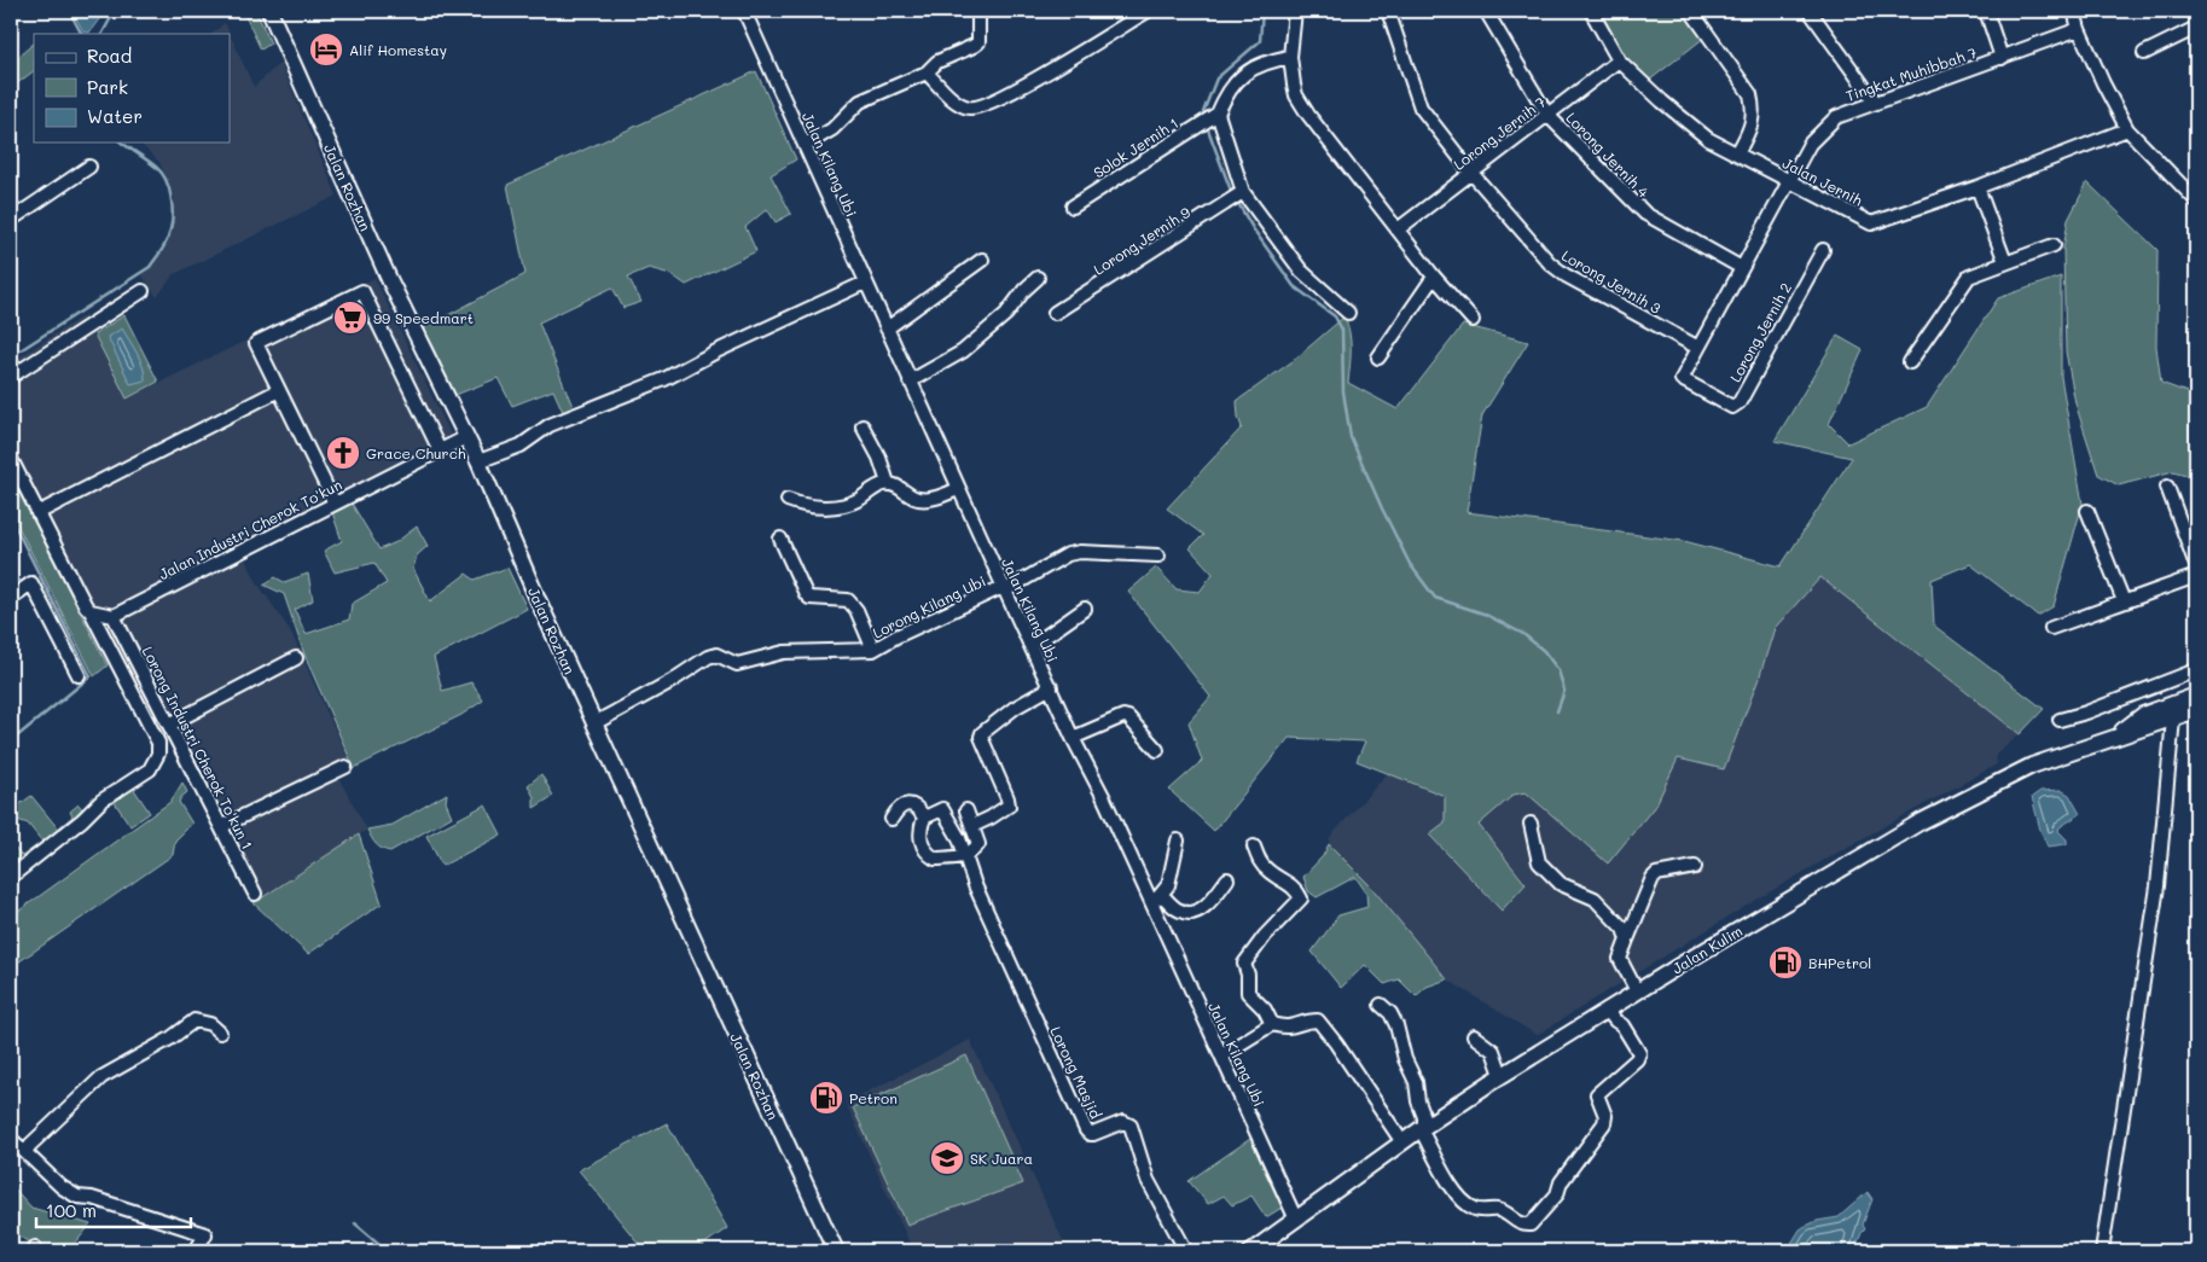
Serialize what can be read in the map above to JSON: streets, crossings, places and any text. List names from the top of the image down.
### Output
{
  "streets": {
    "main road": ["Jalan Rozhan", "Jalan Kulim"],
    "street": [
      "Tingkat Muhibbah 7",
      "Lorong Jernih 7",
      "Solok Jernih 1",
      "Lorong Jernih 4",
      "Jalan Kilang Ubi",
      "Jalan Jernih",
      "Lorong Jernih 9",
      "Lorong Jernih 3",
      "Lorong Jernih 2",
      "Jalan Industri Cherok To'kun",
      "Lorong Kilang Ubi",
      "Lorong Industri Cherok To'kun 1",
      "Lorong Masjid"
    ]
  },
  "crossings": [
    ["Tingkat Muhibbah 7", "Lorong Jernih 4"],
    ["Tingkat Muhibbah 7", "Jalan Jernih"],
    ["Tingkat Muhibbah 7", "Lorong Jernih 3"],
    ["Tingkat Muhibbah 7", "Lorong Jernih 2"],
    ["Lorong Jernih 7", "Lorong Jernih 4"],
    ["Lorong Jernih 7", "Jalan Jernih"],
    ["Lorong Jernih 7", "Lorong Jernih 3"],
    ["Jalan Kilang Ubi", "Lorong Kilang Ubi"],
    ["Jalan Kilang Ubi", "Jalan Kulim"],
    ["Jalan Rozhan", "Jalan Industri Cherok To'kun"],
    ["Jalan Rozhan", "Lorong Kilang Ubi"],
    ["Jalan Industri Cherok To'kun", "Lorong Industri Cherok To'kun 1"]
  ],
  "places": {
    "hotel": ["Alif Homestay"],
    "supermarket": ["99 Speedmart"],
    "church": ["Grace Church"],
    "fuel station": ["BHPetrol", "Petron"],
    "school or university": ["SK Juara"]
  },
  "legend": ["Road", "Park", "Water"],
  "scale_bar": "100 m"
}
